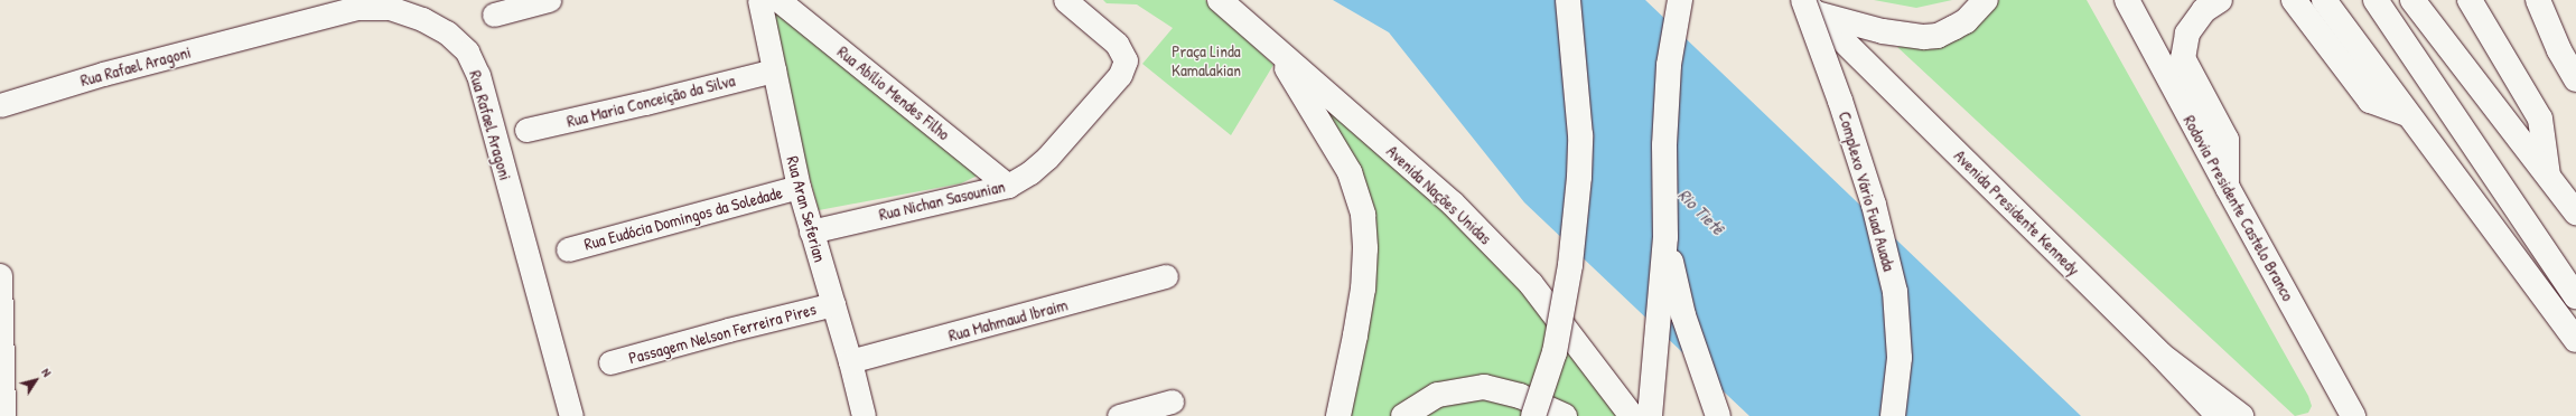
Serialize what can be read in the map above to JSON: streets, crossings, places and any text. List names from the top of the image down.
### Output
{
  "streets": {
    "main road": [
      "Complexo Vário Fuad Auada",
      "Avenida Nações Unidas",
      "Rodovia Presidente Castelo Branco",
      "Avenida Presidente Kennedy"
    ],
    "street": [
      "Rua Rafael Aragoni",
      "Rua Abílio Mendes Filho",
      "Rua Maria Conceição da Silva",
      "Rua Nichan Sasounian",
      "Rua Aran Seferian",
      "Rua Eudócia Domingos da Soledade",
      "Rua Mahmaud Ibraim",
      "Passagem Nelson Ferreira Pires"
    ]
  },
  "crossings": [
    ["Rua Abílio Mendes Filho", "Rua Nichan Sasounian"],
    ["Rua Maria Conceição da Silva", "Rua Aran Seferian"],
    ["Complexo Vário Fuad Auada", "Avenida Presidente Kennedy"],
    ["Rua Nichan Sasounian", "Rua Aran Seferian"],
    ["Rua Aran Seferian", "Rua Eudócia Domingos da Soledade"],
    ["Rua Aran Seferian", "Rua Mahmaud Ibraim"],
    ["Rua Aran Seferian", "Passagem Nelson Ferreira Pires"]
  ],
  "water": ["Rio Tietê"],
  "parks": ["Praça Linda Kamalakian"],
  "north": "top right"
}
